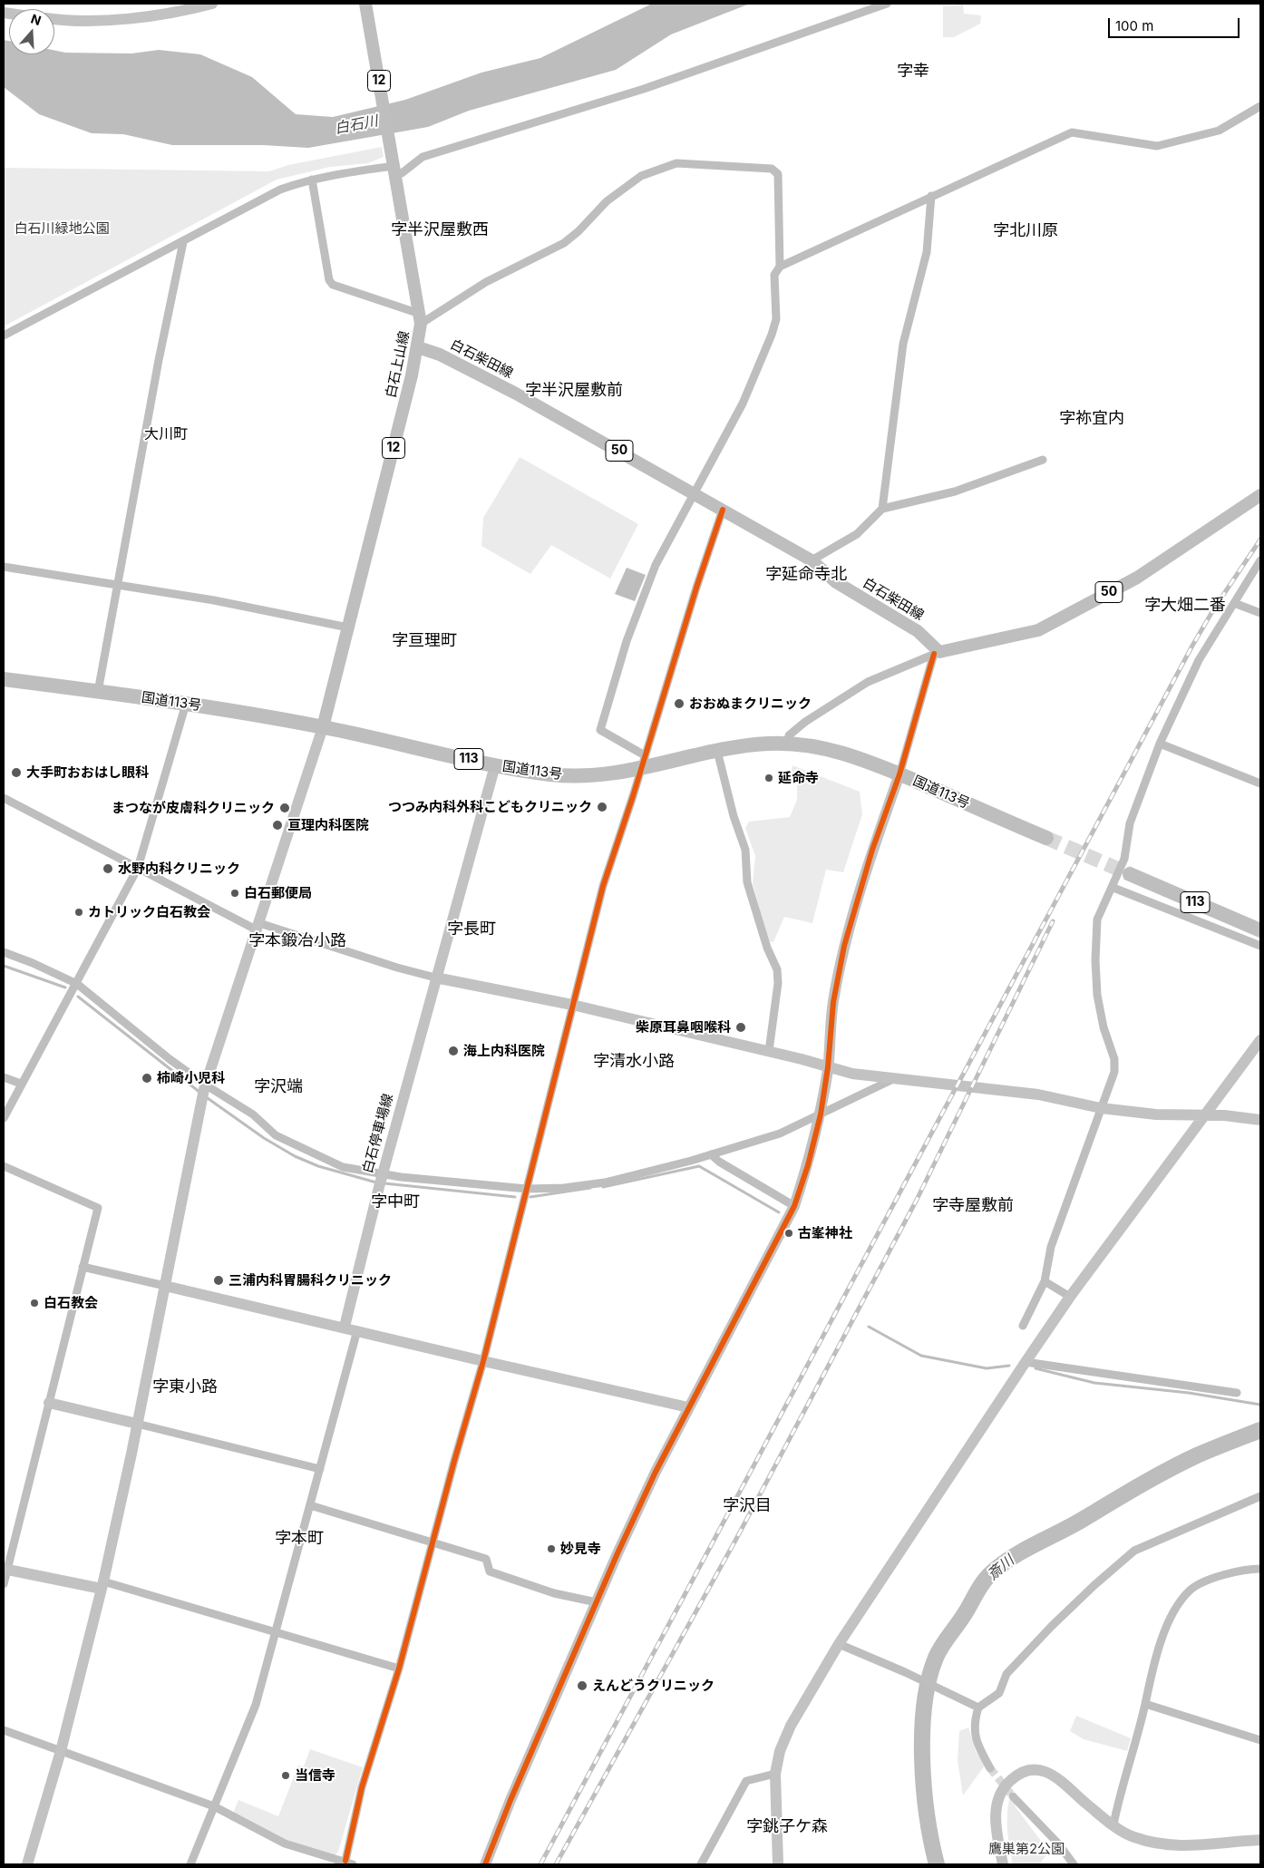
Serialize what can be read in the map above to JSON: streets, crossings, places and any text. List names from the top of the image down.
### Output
{
  "streets": {
    "highway": ["国道113号", "113"],
    "main road": [
      "12",
      "白石柴田線",
      "白石上山線",
      "50"
    ],
    "street": ["白石停車場線"]
  },
  "crossings": [
    ["白石柴田線", "白石上山線"],
    ["白石柴田線", "50"],
    ["白石上山線", "国道113号"],
    ["国道113号", "白石停車場線"]
  ],
  "districts": [
    "字幸",
    "字半沢屋敷西",
    "字北川原",
    "字半沢屋敷前",
    "字祢宜内",
    "大川町",
    "字延命寺北",
    "字大畑二番",
    "字亘理町",
    "字長町",
    "字本鍛冶小路",
    "字清水小路",
    "字沢端",
    "字中町",
    "字寺屋敷前",
    "字東小路",
    "字沢目",
    "字本町",
    "字銚子ケ森"
  ],
  "water": ["白石川", "斎川"],
  "parks": ["白石川緑地公園", "鷹巣第2公園"],
  "places": [
    "おおぬまクリニック",
    "大手町おおはし眼科",
    "延命寺",
    "つつみ内科外科こどもクリニック",
    "まつなが皮膚科クリニック",
    "亘理内科医院",
    "水野内科クリニック",
    "白石郵便局",
    "カトリック白石教会",
    "柴原耳鼻咽喉科",
    "海上内科医院",
    "柿崎小児科",
    "古峯神社",
    "三浦内科胃腸科クリニック",
    "白石教会",
    "妙見寺",
    "えんどうクリニック",
    "当信寺"
  ],
  "scale_bar": "100 m",
  "north": "top"
}
